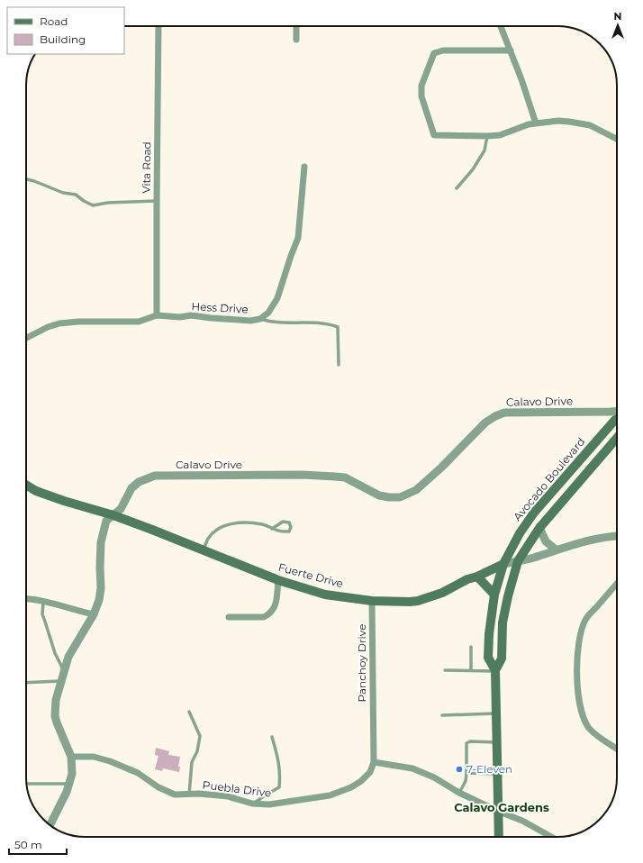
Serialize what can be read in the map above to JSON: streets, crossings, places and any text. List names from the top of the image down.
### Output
{
  "streets": {
    "main road": ["Avocado Boulevard", "Fuerte Drive"],
    "street": [
      "Vita Road",
      "Hess Drive",
      "Calavo Drive",
      "Panchoy Drive",
      "Puebla Drive"
    ]
  },
  "crossings": [
    ["Vita Road", "Hess Drive"],
    ["Calavo Drive", "Fuerte Drive"],
    ["Calavo Drive", "Puebla Drive"],
    ["Avocado Boulevard", "Fuerte Drive"],
    ["Fuerte Drive", "Panchoy Drive"],
    ["Panchoy Drive", "Puebla Drive"]
  ],
  "districts": ["Calavo Gardens"],
  "places": ["7-Eleven"],
  "legend": ["Road", "Building"],
  "scale_bar": "50 m",
  "north": "top"
}
